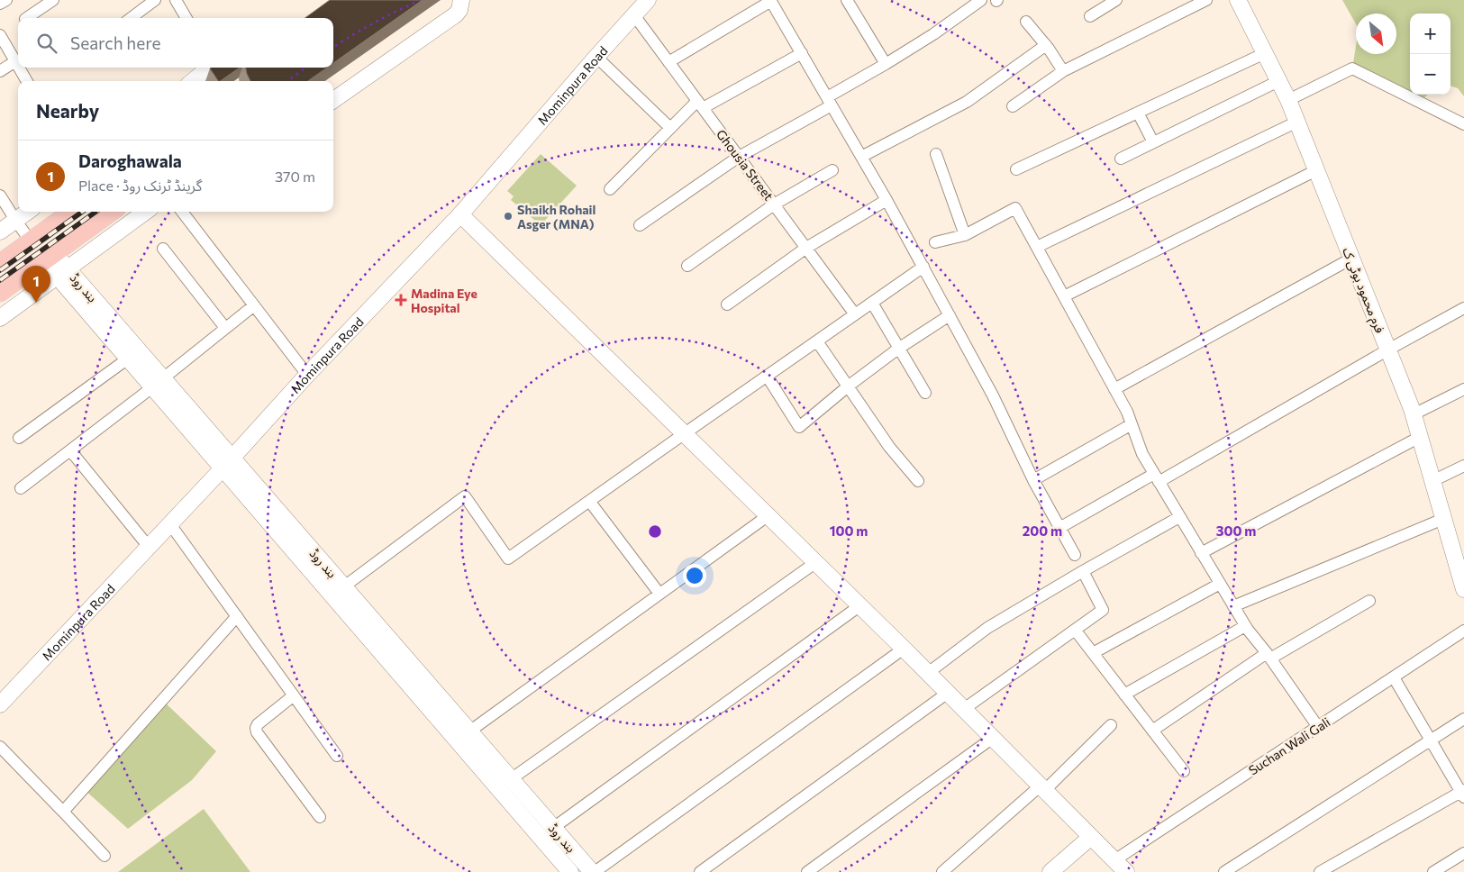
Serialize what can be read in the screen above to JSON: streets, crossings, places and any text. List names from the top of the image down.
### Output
{
  "streets": {
    "street": [
      "Mominpura Road",
      "Ghousia Street",
      "بند روڈ",
      "فرم محمود بوٹی ک",
      "Suchan Wali Gali"
    ]
  },
  "crossings": [
    ["Mominpura Road", "Ghousia Street"],
    ["Mominpura Road", "بند روڈ"]
  ],
  "places": {
    "other": ["Shaikh Rohail Asger (MNA)"],
    "health": ["Madina Eye Hospital"]
  },
  "north": "bottom right",
  "page": {
    "map_buttons": ["+", "−"],
    "search": "Search here",
    "heading": "Nearby",
    "list": [
      {
        "mark": "1",
        "name": "Daroghawala",
        "note": "Place · گرینڈ ٹرنک روڈ",
        "value": "370 m"
      }
    ],
    "pins": "1"
  },
  "rings": ["100 m", "200 m", "300 m"]
}
